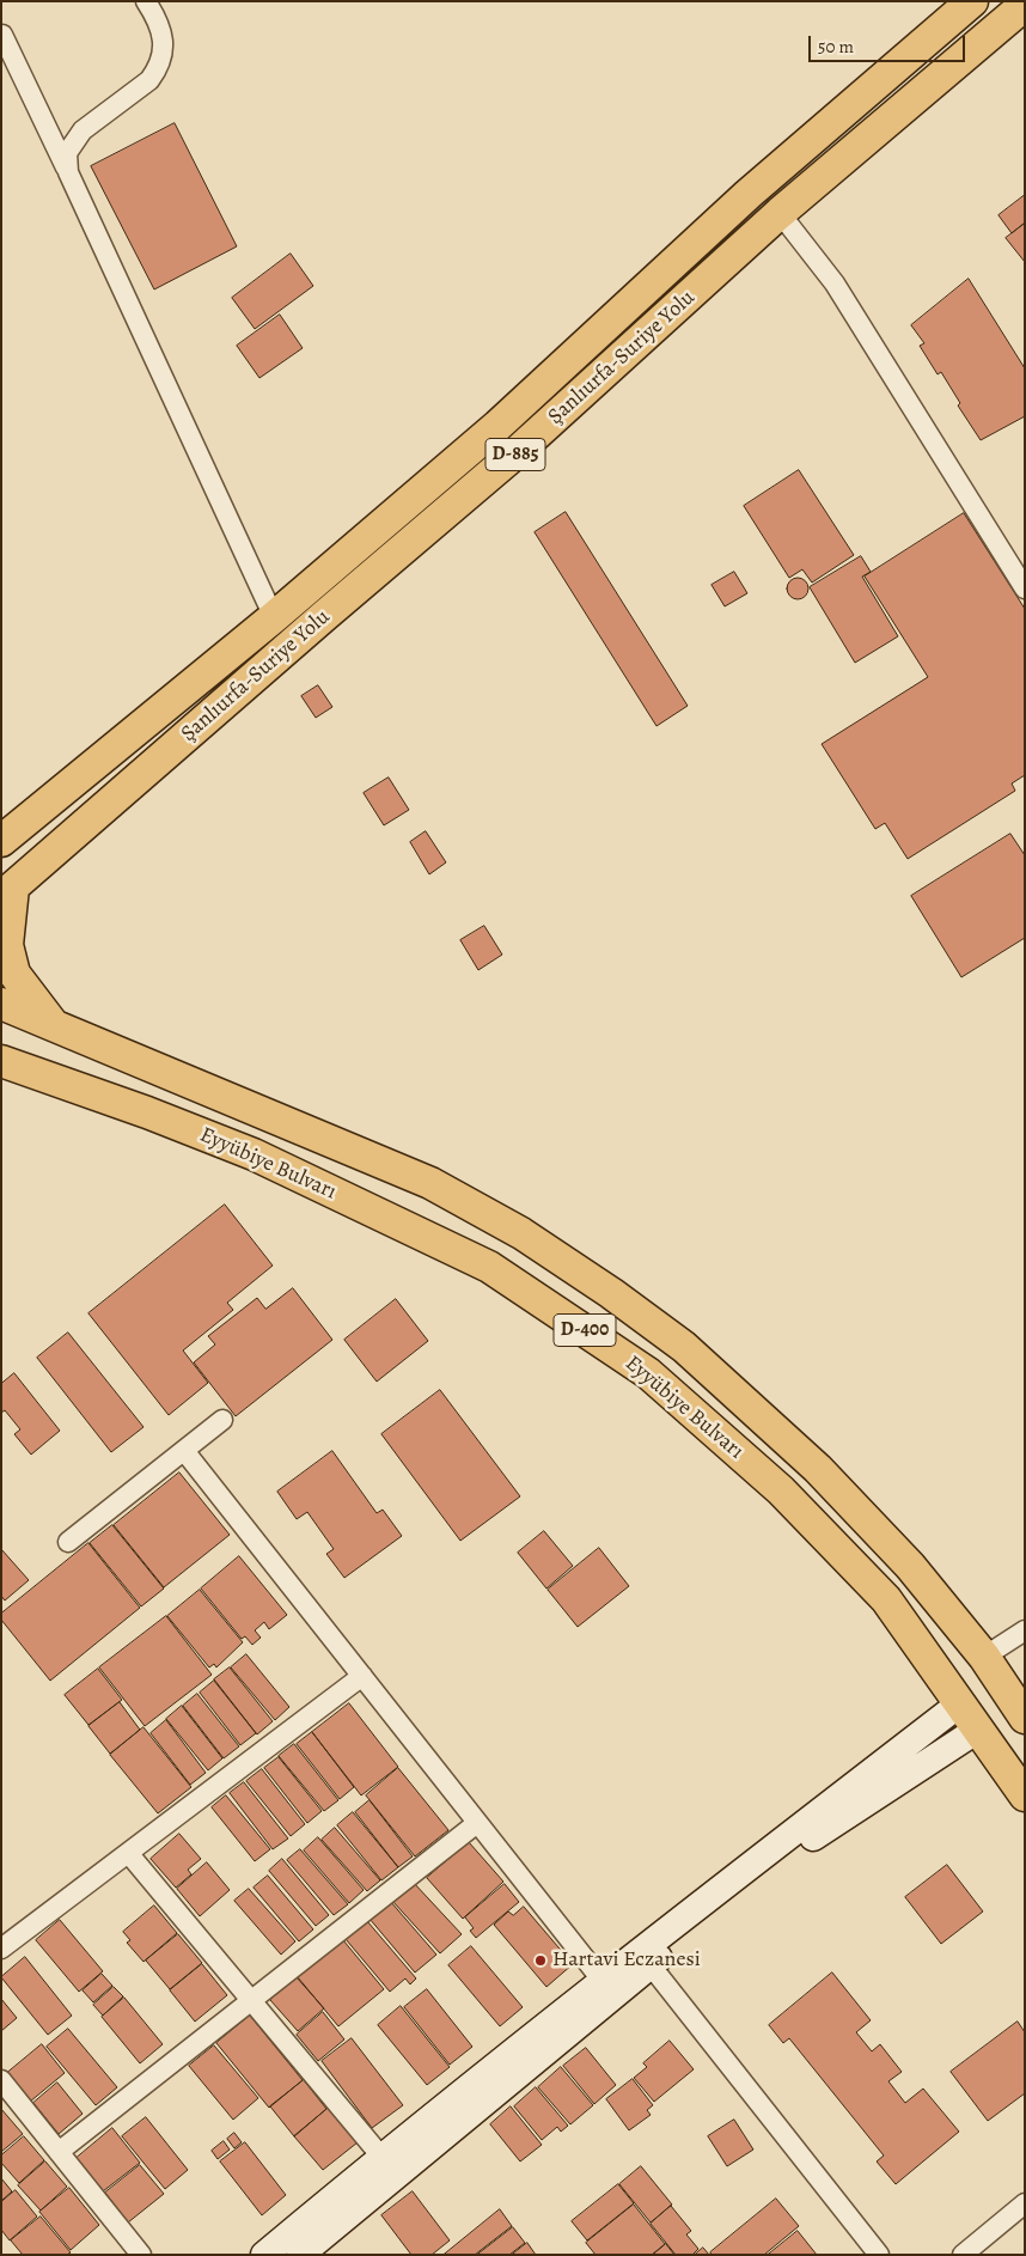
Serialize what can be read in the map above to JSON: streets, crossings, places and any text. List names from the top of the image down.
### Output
{
  "streets": {
    "highway": [
      "Şanlıurfa-Suriye Yolu",
      "D-885",
      "Eyyübiye Bulvarı",
      "D-400"
    ]
  },
  "places": ["Hartavi Eczanesi"],
  "scale_bar": "50 m"
}
